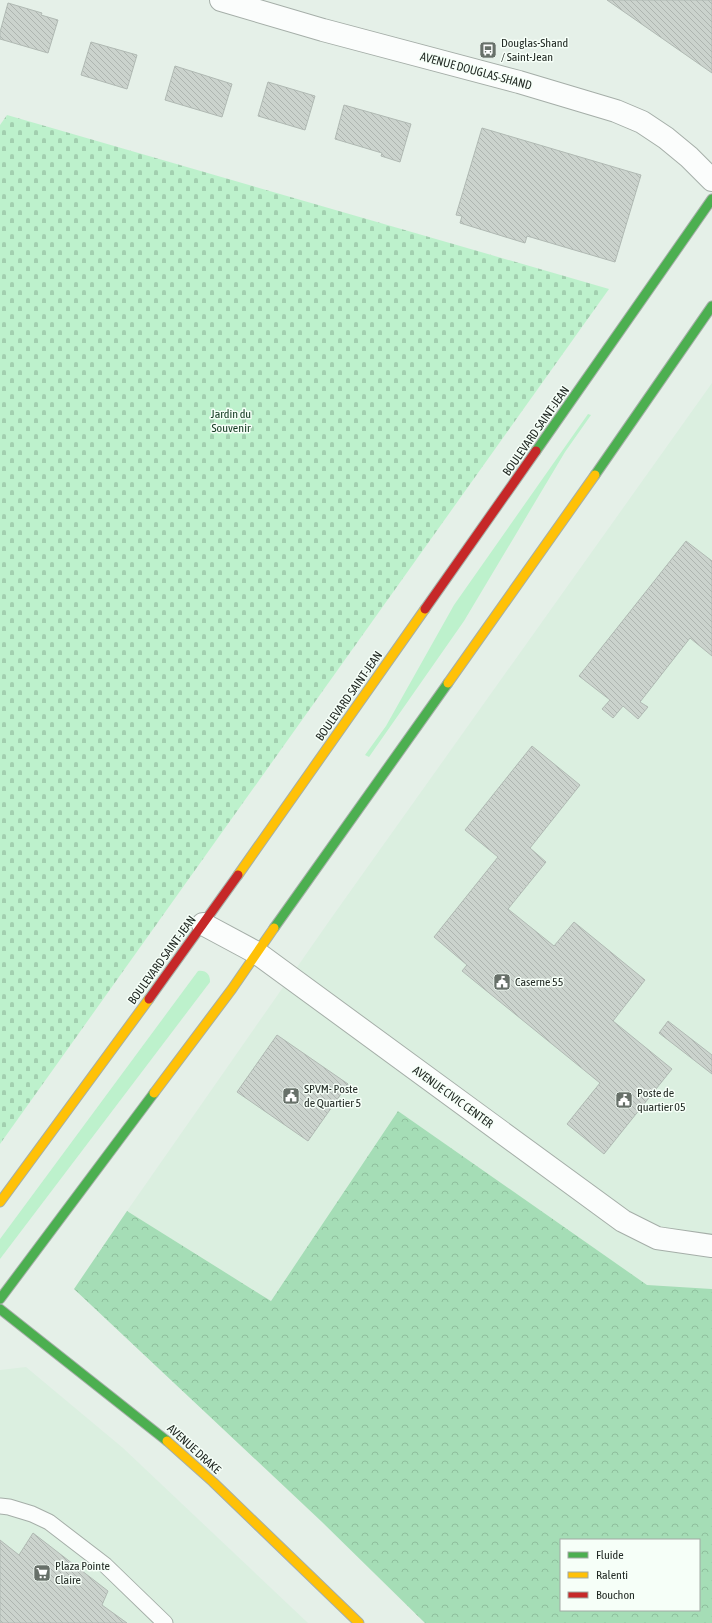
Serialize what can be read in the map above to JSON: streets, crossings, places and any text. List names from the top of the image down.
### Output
{
  "streets": {
    "main road": ["BOULEVARD SAINT-JEAN", "AVENUE DRAKE"],
    "street": ["AVENUE DOUGLAS-SHAND", "AVENUE CIVIC CENTER"]
  },
  "crossings": [
    ["BOULEVARD SAINT-JEAN", "AVENUE CIVIC CENTER"]
  ],
  "parks": ["Jardin du Souvenir"],
  "places": {
    "bus stop": ["Douglas-Shand / Saint-Jean"],
    "public building": ["Caserne 55", "SPVM- Poste de Quartier 5", "Poste de quartier 05"],
    "supermarket": ["Plaza Pointe Claire"]
  },
  "legend": ["Fluide", "Ralenti", "Bouchon"]
}
